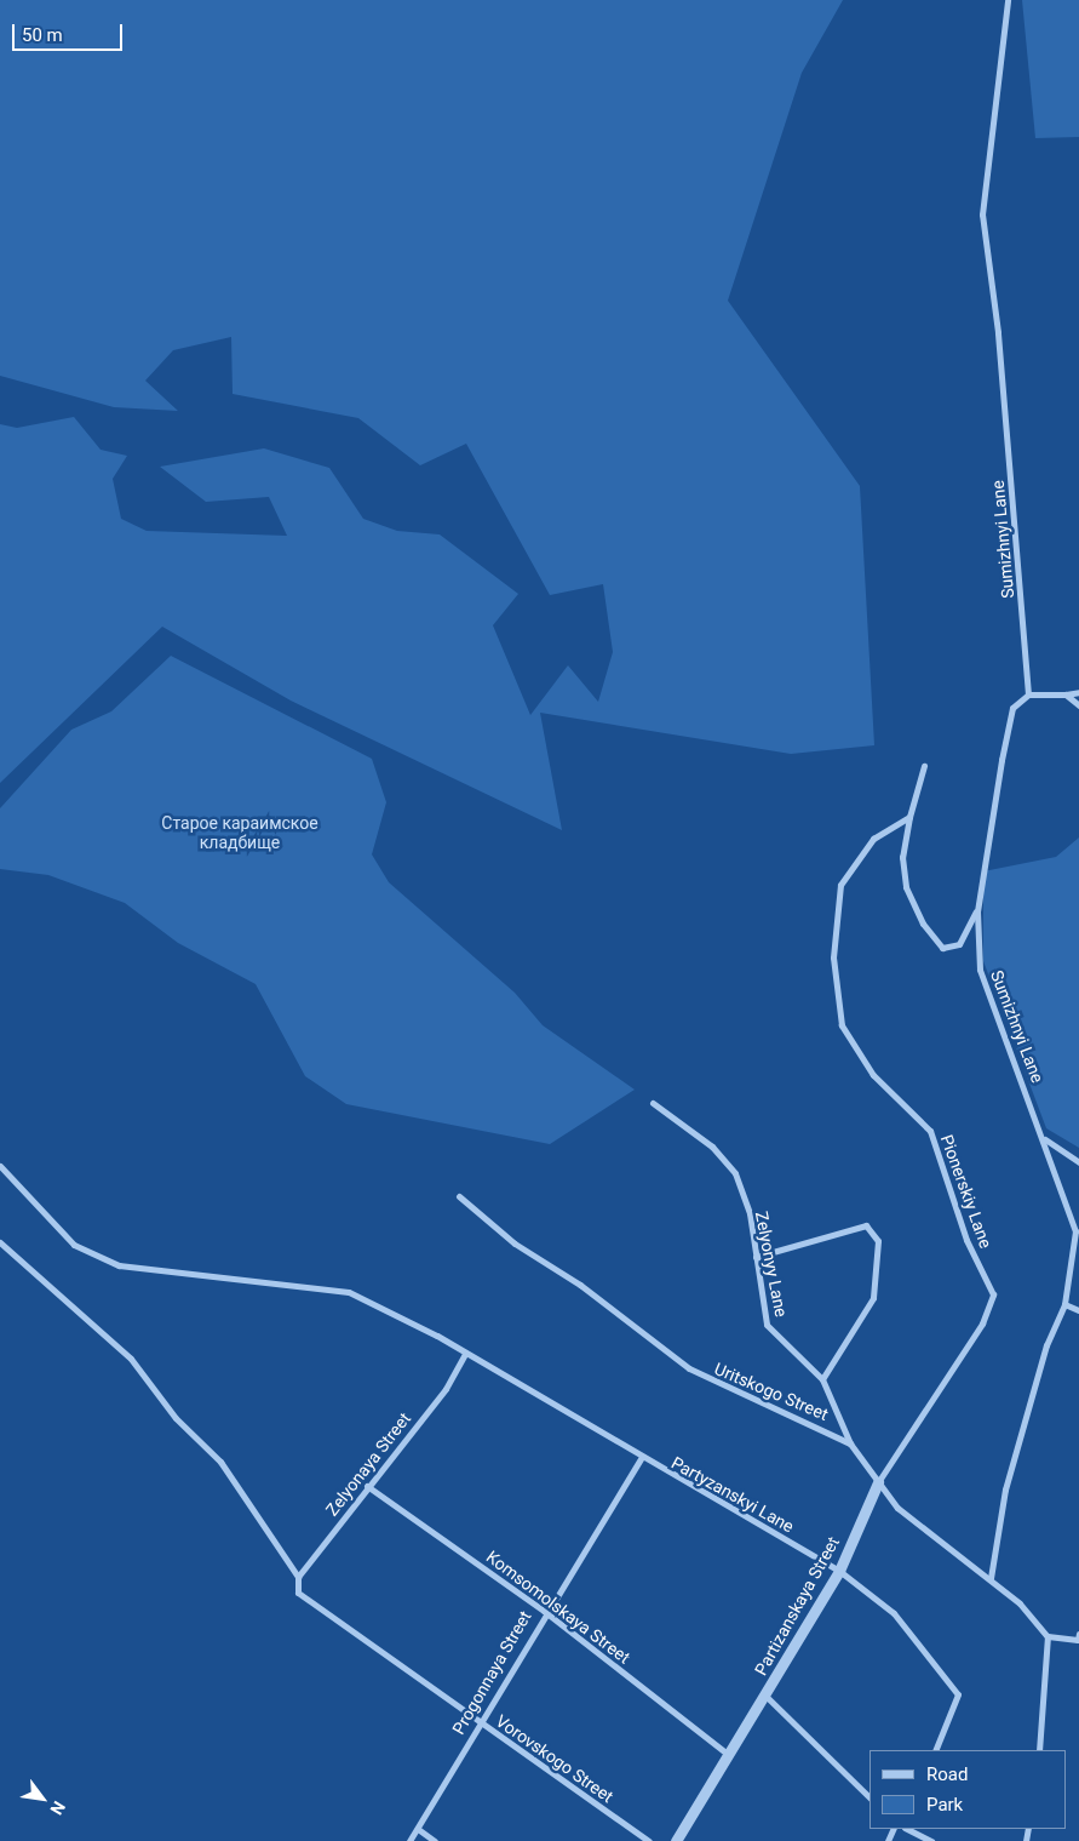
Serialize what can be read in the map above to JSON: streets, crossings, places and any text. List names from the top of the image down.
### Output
{
  "streets": {
    "street": [
      "Sumizhnyi Lane",
      "Pionerskiy Lane",
      "Zelyonyy Lane",
      "Uritskogo Street",
      "Zelyonaya Street",
      "Partyzanskyi Lane",
      "Partizanskaya Street",
      "Komsomolskaya Street",
      "Progonnaya Street",
      "Vorovskogo Street"
    ]
  },
  "crossings": [
    ["Sumizhnyi Lane", "Uritskogo Street"],
    ["Pionerskiy Lane", "Partizanskaya Street"],
    ["Zelyonyy Lane", "Uritskogo Street"],
    ["Uritskogo Street", "Partizanskaya Street"],
    ["Zelyonaya Street", "Partyzanskyi Lane"],
    ["Zelyonaya Street", "Komsomolskaya Street"],
    ["Zelyonaya Street", "Vorovskogo Street"],
    ["Partyzanskyi Lane", "Partizanskaya Street"],
    ["Partyzanskyi Lane", "Progonnaya Street"],
    ["Partizanskaya Street", "Komsomolskaya Street"],
    ["Komsomolskaya Street", "Progonnaya Street"],
    ["Progonnaya Street", "Vorovskogo Street"]
  ],
  "parks": ["Старое караимское кладбище"],
  "legend": ["Road", "Park"],
  "scale_bar": "50 m",
  "north": "bottom right"
}
